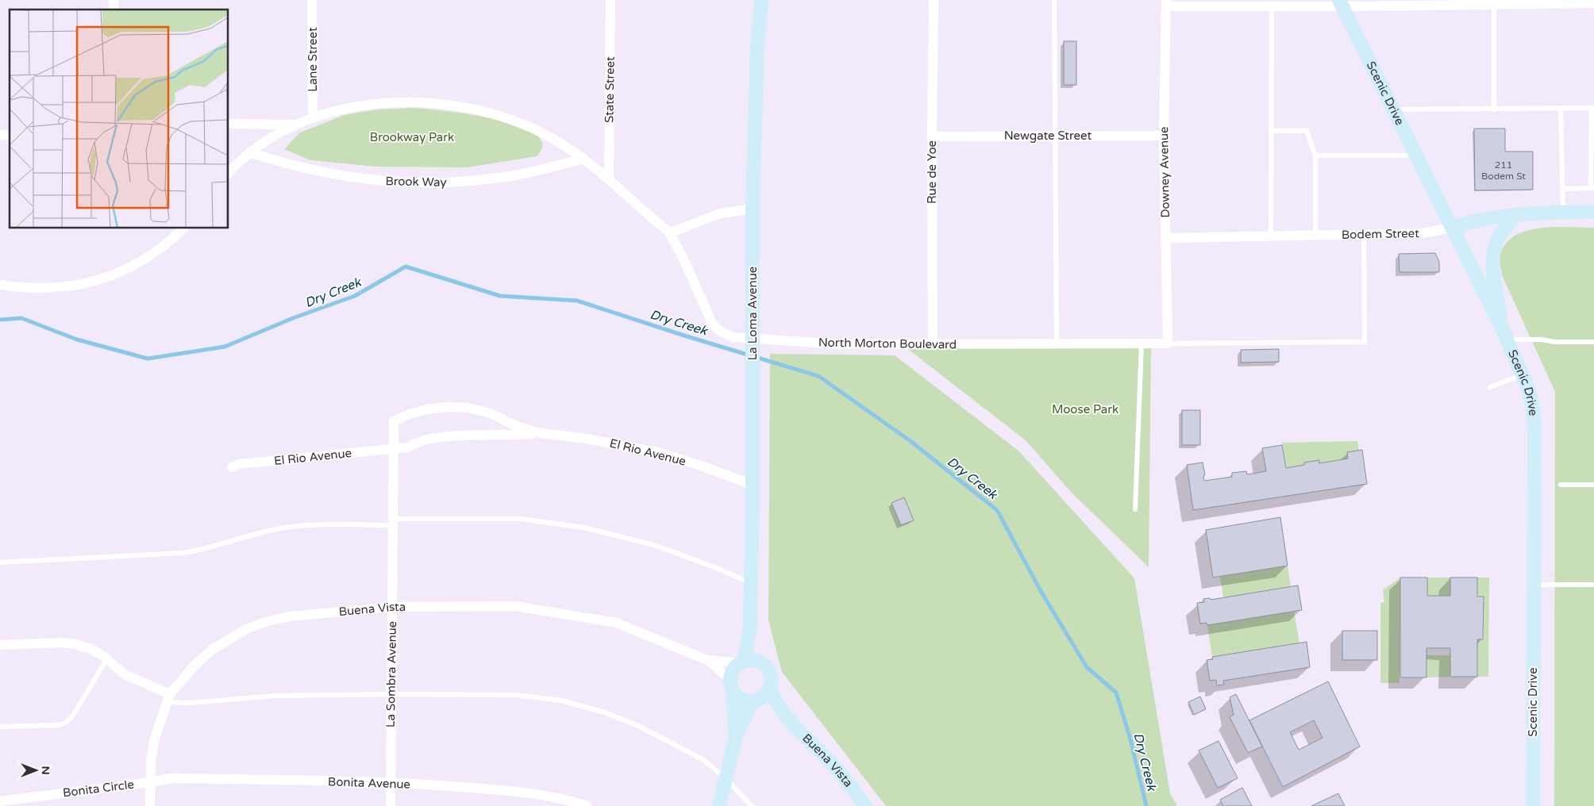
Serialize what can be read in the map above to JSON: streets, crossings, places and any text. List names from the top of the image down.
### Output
{
  "streets": {
    "main road": [
      "Scenic Drive",
      "Bodem Street",
      "La Loma Avenue",
      "Buena Vista"
    ],
    "street": [
      "Lane Street",
      "State Street",
      "Newgate Street",
      "Rue de Yoe",
      "Downey Avenue",
      "Brook Way",
      "North Morton Boulevard",
      "El Rio Avenue",
      "La Sombra Avenue",
      "Bonita Avenue",
      "Bonita Circle"
    ]
  },
  "crossings": [
    ["Lane Street", "North Morton Boulevard"],
    ["State Street", "North Morton Boulevard"],
    ["Scenic Drive", "Bodem Street"],
    ["Newgate Street", "Rue de Yoe"],
    ["Newgate Street", "Downey Avenue"],
    ["Rue de Yoe", "North Morton Boulevard"],
    ["Downey Avenue", "Bodem Street"],
    ["Downey Avenue", "North Morton Boulevard"],
    ["Brook Way", "North Morton Boulevard"],
    ["La Loma Avenue", "El Rio Avenue"],
    ["La Loma Avenue", "Buena Vista"],
    ["El Rio Avenue", "La Sombra Avenue"],
    ["Buena Vista", "La Sombra Avenue"],
    ["Buena Vista", "Bonita Avenue"],
    ["Buena Vista", "Bonita Circle"],
    ["La Sombra Avenue", "Bonita Avenue"],
    ["Bonita Avenue", "Bonita Circle"]
  ],
  "water": ["Dry Creek"],
  "parks": ["Brookway Park", "Moose Park"],
  "house_numbers": ["211 Bodem St"],
  "north": "right"
}
